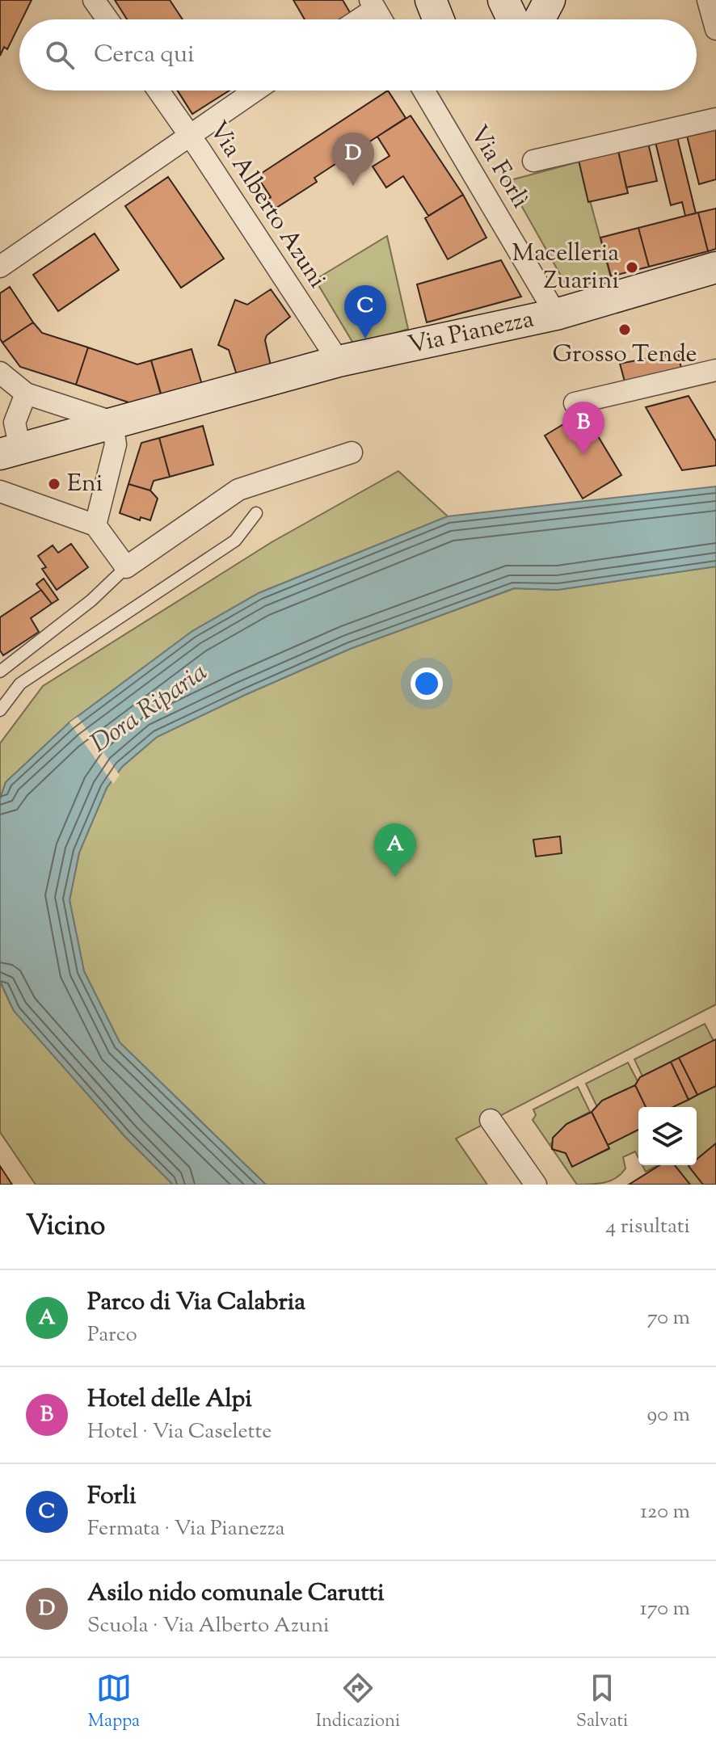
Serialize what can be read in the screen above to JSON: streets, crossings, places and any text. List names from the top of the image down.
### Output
{
  "streets": {
    "street": ["Via Forlì", "Via Alberto Azuni", "Via Pianezza"]
  },
  "crossings": [
    ["Via Forlì", "Via Pianezza"],
    ["Via Alberto Azuni", "Via Pianezza"]
  ],
  "water": ["Dora Riparia"],
  "places": ["Macelleria Zuarini", "Grosso Tende", "Eni"],
  "page": {
    "search": "Cerca qui",
    "pins": [
      "D",
      "C",
      "B",
      "A"
    ],
    "heading": ["Vicino", "4 risultati"],
    "list": [
      {
        "mark": "A",
        "name": "Parco di Via Calabria",
        "note": "Parco",
        "value": "70 m"
      },
      {
        "mark": "B",
        "name": "Hotel delle Alpi",
        "note": "Hotel · Via Caselette",
        "value": "90 m"
      },
      {
        "mark": "C",
        "name": "Forli",
        "note": "Fermata · Via Pianezza",
        "value": "120 m"
      },
      {
        "mark": "D",
        "name": "Asilo nido comunale Carutti",
        "note": "Scuola · Via Alberto Azuni",
        "value": "170 m"
      }
    ],
    "nav": ["Mappa", "Indicazioni", "Salvati"]
  }
}
